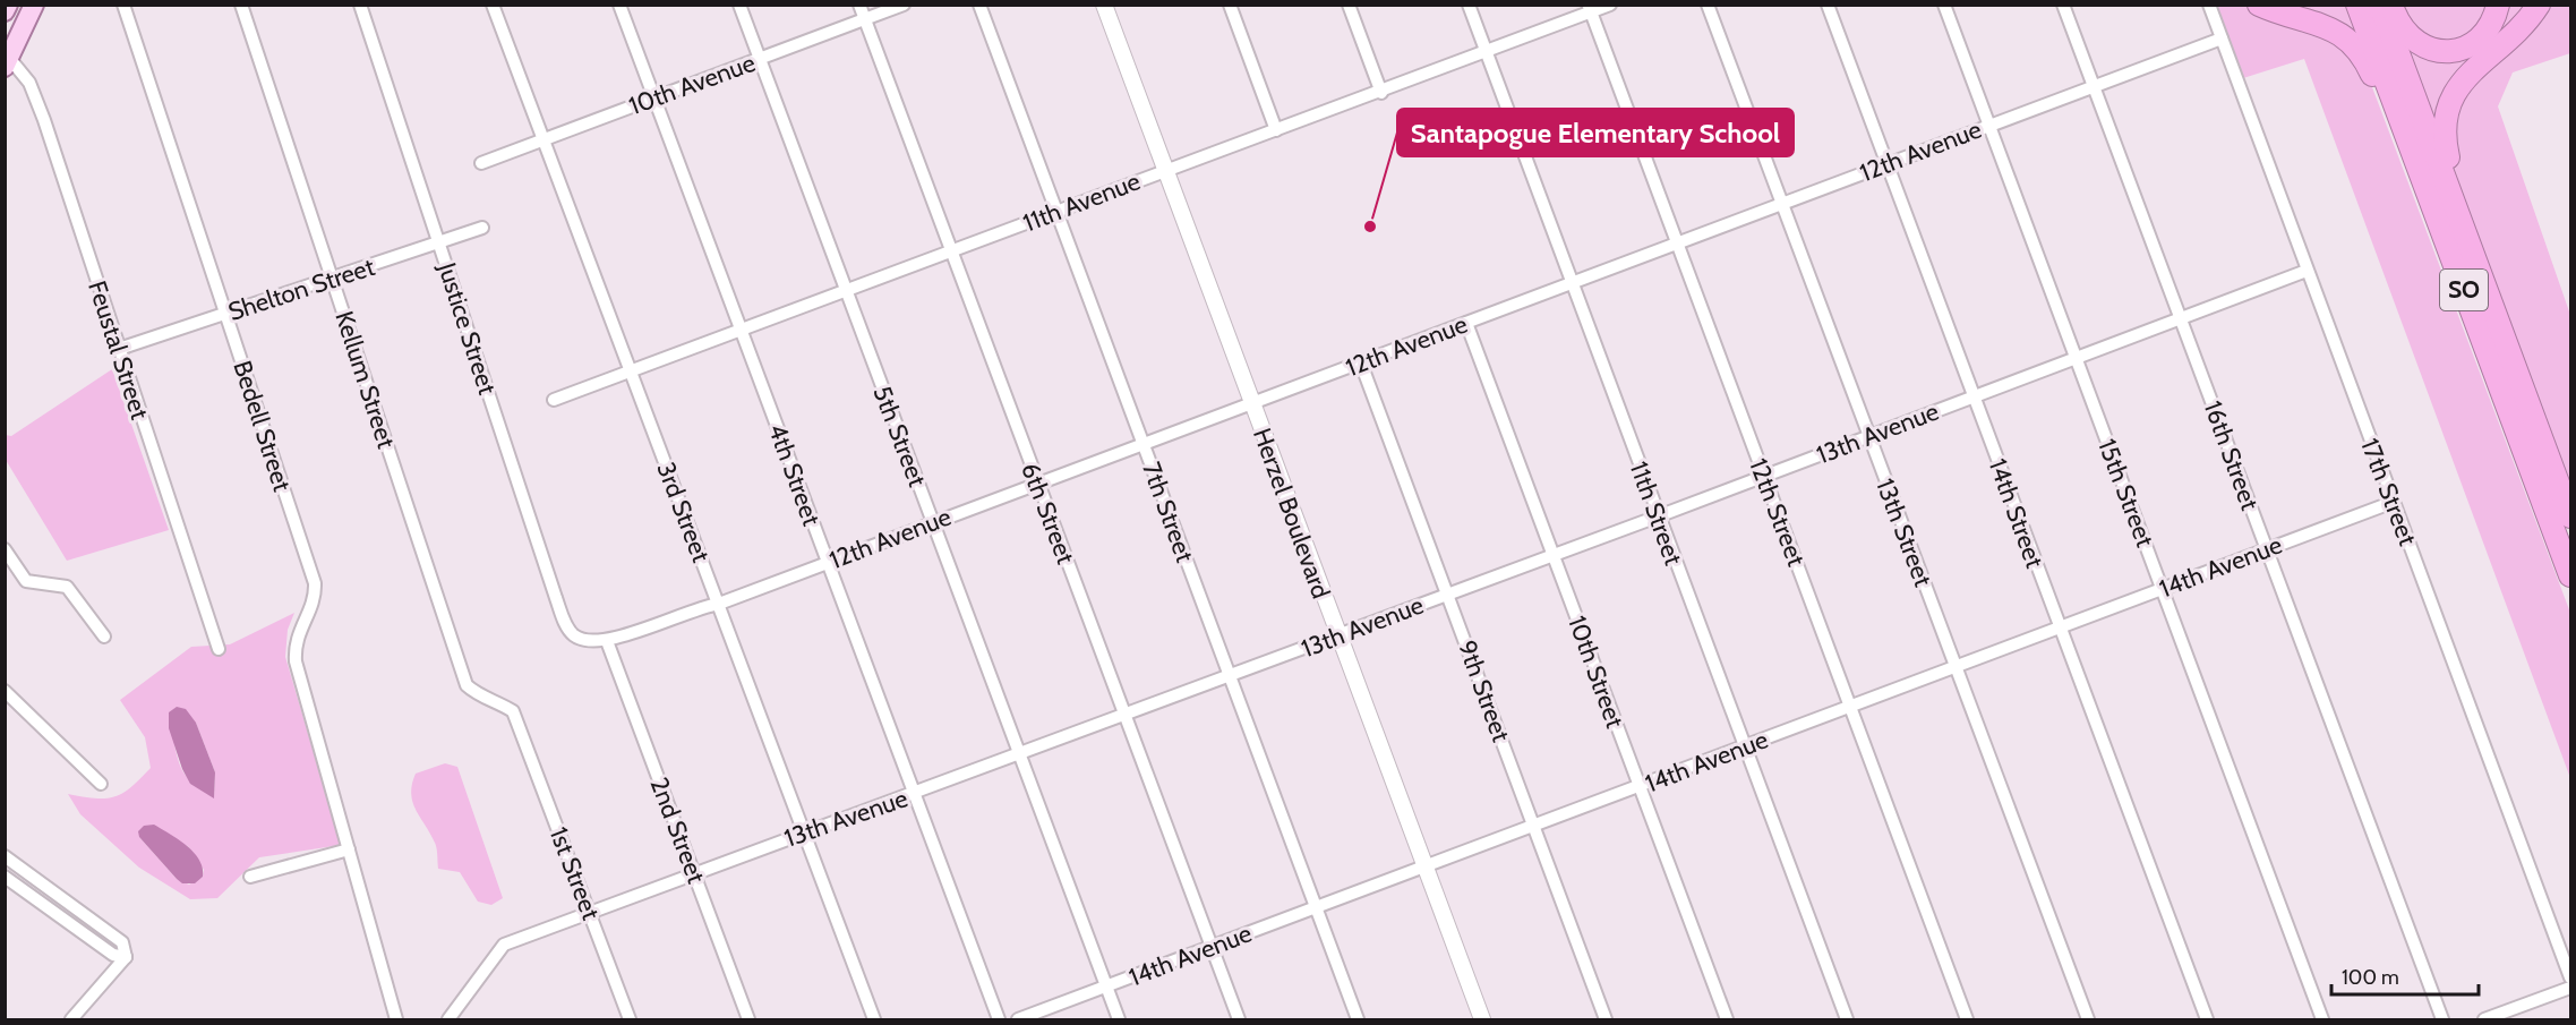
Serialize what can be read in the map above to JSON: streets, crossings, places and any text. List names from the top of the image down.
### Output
{
  "streets": {
    "highway": ["SO"],
    "street": [
      "10th Avenue",
      "12th Avenue",
      "11th Avenue",
      "Shelton Street",
      "Justice Street",
      "Feustal Street",
      "Kellum Street",
      "Bedell Street",
      "13th Avenue",
      "5th Street",
      "16th Street",
      "4th Street",
      "17th Street",
      "15th Street",
      "3rd Street",
      "7th Street",
      "12th Street",
      "6th Street",
      "Herzel Boulevard",
      "11th Street",
      "14th Street",
      "13th Street",
      "14th Avenue",
      "10th Street",
      "9th Street",
      "2nd Street",
      "1st Street"
    ]
  },
  "crossings": [
    ["10th Avenue", "5th Street"],
    ["10th Avenue", "4th Street"],
    ["10th Avenue", "3rd Street"],
    ["10th Avenue", "6th Street"],
    ["12th Avenue", "Justice Street"],
    ["12th Avenue", "5th Street"],
    ["12th Avenue", "16th Street"],
    ["12th Avenue", "4th Street"],
    ["12th Avenue", "17th Street"],
    ["12th Avenue", "15th Street"],
    ["12th Avenue", "3rd Street"],
    ["12th Avenue", "7th Street"],
    ["12th Avenue", "12th Street"],
    ["12th Avenue", "6th Street"],
    ["12th Avenue", "Herzel Boulevard"],
    ["12th Avenue", "11th Street"],
    ["12th Avenue", "14th Street"],
    ["12th Avenue", "13th Street"],
    ["12th Avenue", "10th Street"],
    ["12th Avenue", "9th Street"],
    ["12th Avenue", "2nd Street"],
    ["11th Avenue", "5th Street"],
    ["11th Avenue", "4th Street"],
    ["11th Avenue", "3rd Street"],
    ["11th Avenue", "7th Street"],
    ["11th Avenue", "12th Street"],
    ["11th Avenue", "6th Street"],
    ["11th Avenue", "Herzel Boulevard"],
    ["11th Avenue", "11th Street"],
    ["Shelton Street", "Justice Street"],
    ["Shelton Street", "Feustal Street"],
    ["Shelton Street", "Kellum Street"],
    ["Shelton Street", "Bedell Street"],
    ["Kellum Street", "1st Street"],
    ["13th Avenue", "5th Street"],
    ["13th Avenue", "16th Street"],
    ["13th Avenue", "4th Street"],
    ["13th Avenue", "17th Street"],
    ["13th Avenue", "15th Street"],
    ["13th Avenue", "3rd Street"],
    ["13th Avenue", "7th Street"],
    ["13th Avenue", "12th Street"],
    ["13th Avenue", "6th Street"],
    ["13th Avenue", "Herzel Boulevard"],
    ["13th Avenue", "11th Street"],
    ["13th Avenue", "14th Street"],
    ["13th Avenue", "13th Street"],
    ["13th Avenue", "10th Street"],
    ["13th Avenue", "9th Street"],
    ["13th Avenue", "2nd Street"],
    ["13th Avenue", "1st Street"],
    ["5th Street", "14th Avenue"],
    ["16th Street", "14th Avenue"],
    ["17th Street", "14th Avenue"],
    ["15th Street", "14th Avenue"],
    ["7th Street", "14th Avenue"],
    ["12th Street", "14th Avenue"],
    ["6th Street", "14th Avenue"],
    ["Herzel Boulevard", "14th Avenue"],
    ["11th Street", "14th Avenue"],
    ["14th Street", "14th Avenue"],
    ["13th Street", "14th Avenue"],
    ["14th Avenue", "10th Street"],
    ["14th Avenue", "9th Street"]
  ],
  "places": ["Santapogue Elementary School"],
  "scale_bar": "100 m"
}
